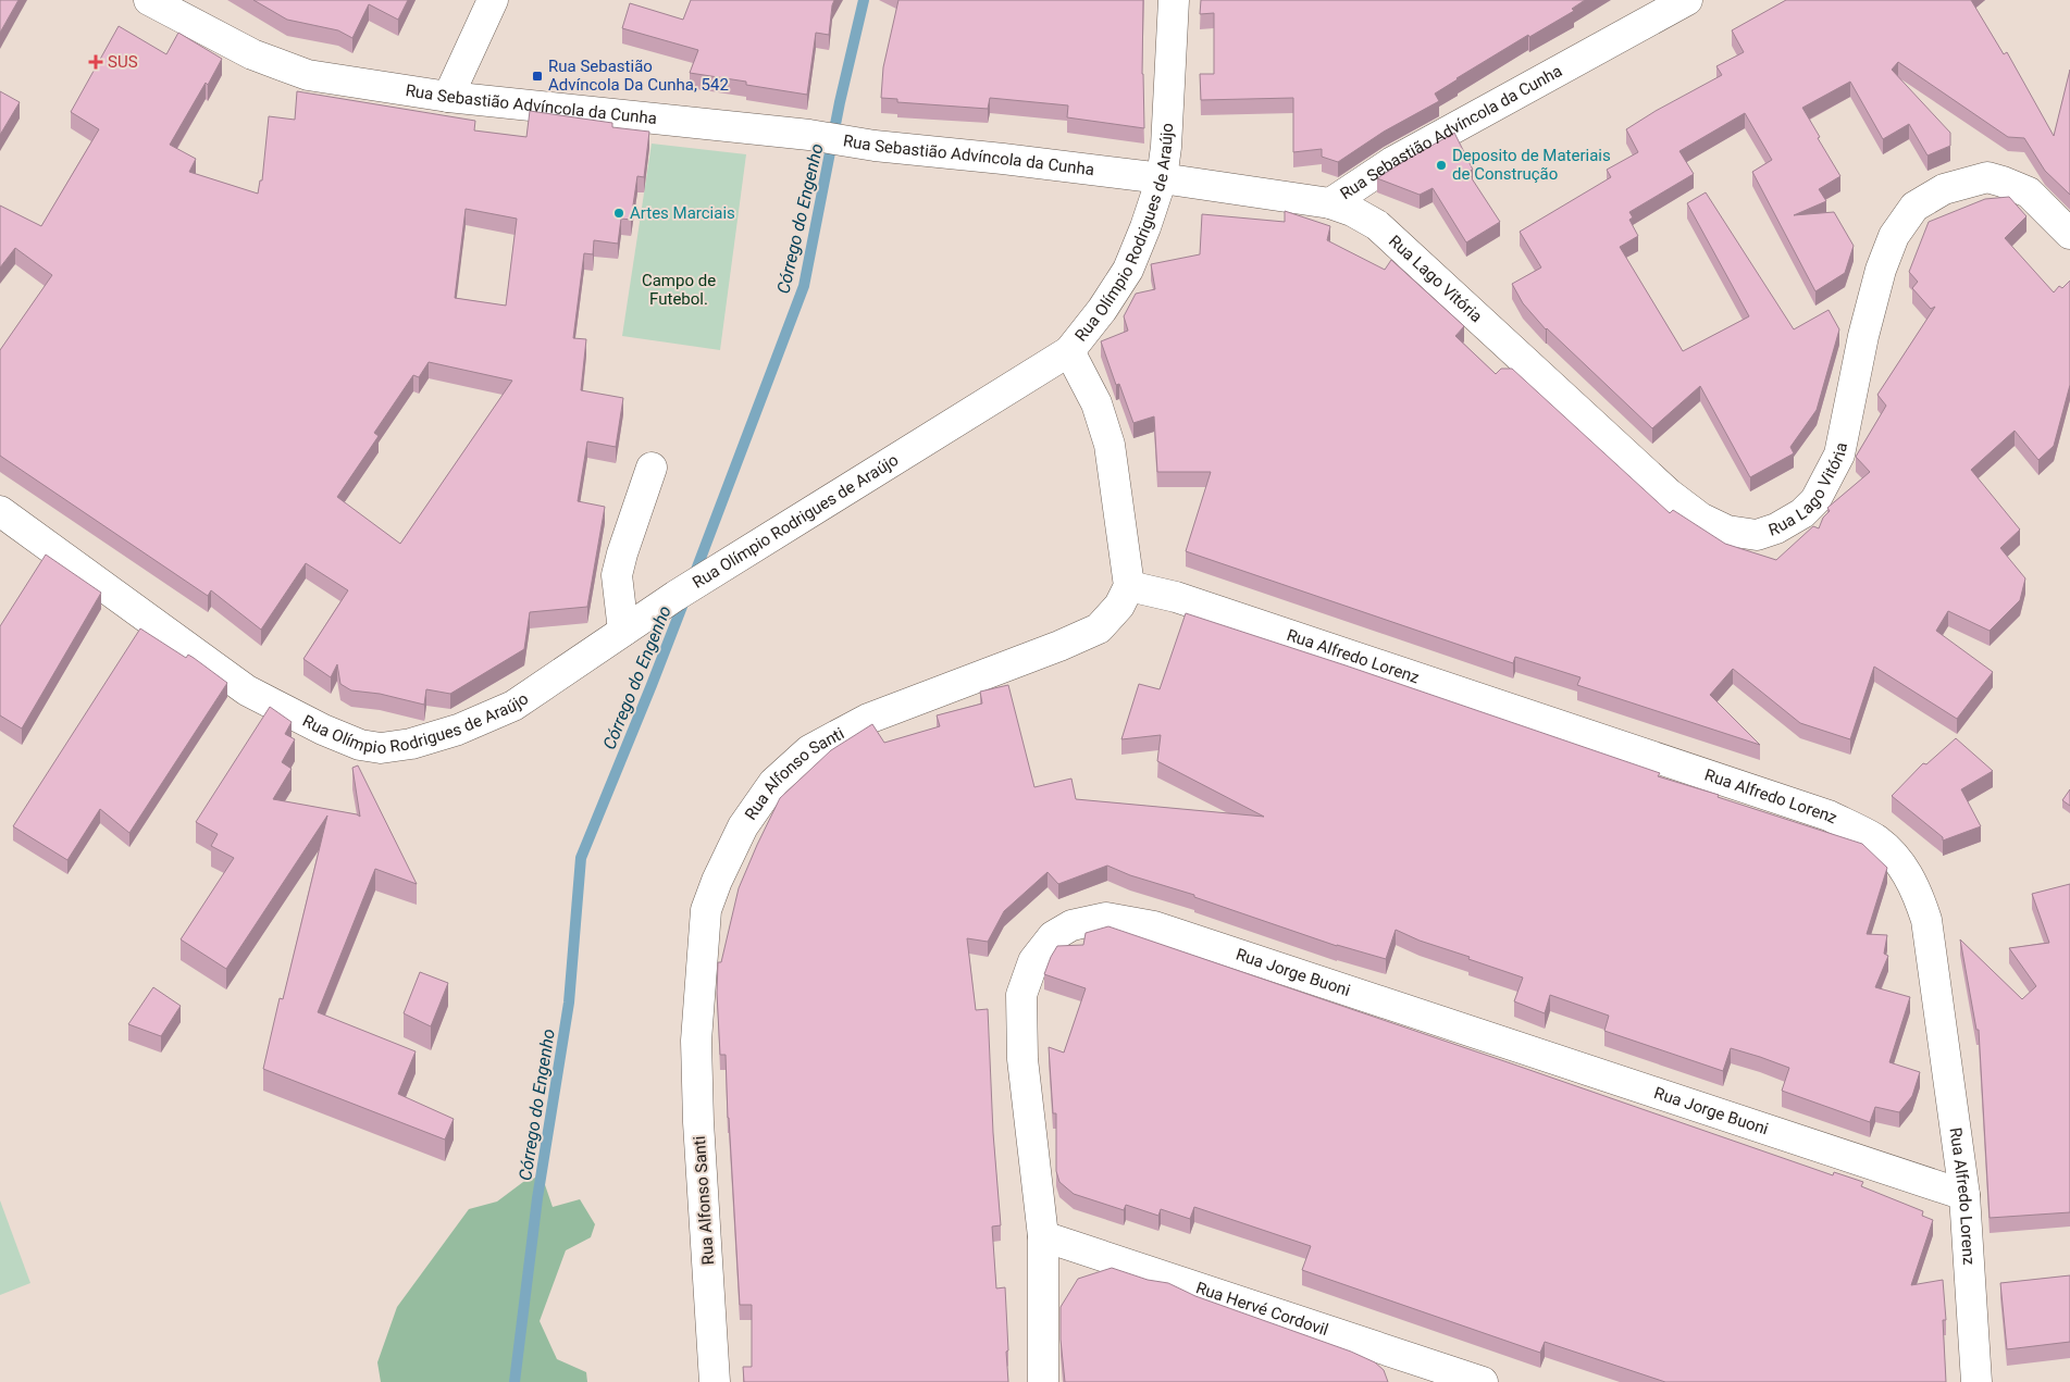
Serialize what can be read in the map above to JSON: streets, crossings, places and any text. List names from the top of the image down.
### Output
{
  "streets": {
    "street": [
      "Rua Sebastião Advíncola da Cunha",
      "Rua Olímpio Rodrigues de Araújo",
      "Rua Lago Vitória",
      "Rua Alfredo Lorenz",
      "Rua Alfonso Santi",
      "Rua Jorge Buoni",
      "Rua Hervé Cordovil"
    ]
  },
  "crossings": [
    ["Rua Sebastião Advíncola da Cunha", "Rua Olímpio Rodrigues de Araújo"],
    ["Rua Sebastião Advíncola da Cunha", "Rua Lago Vitória"],
    ["Rua Alfredo Lorenz", "Rua Alfonso Santi"],
    ["Rua Alfredo Lorenz", "Rua Jorge Buoni"],
    ["Rua Jorge Buoni", "Rua Hervé Cordovil"]
  ],
  "water": ["Córrego do Engenho"],
  "parks": ["Campo de Futebol."],
  "places": {
    "health": ["SUS"],
    "transit": ["Rua Sebastião Advíncola Da Cunha, 542"],
    "other": ["Deposito de Materiais de Construção", "Artes Marciais"]
  }
}
